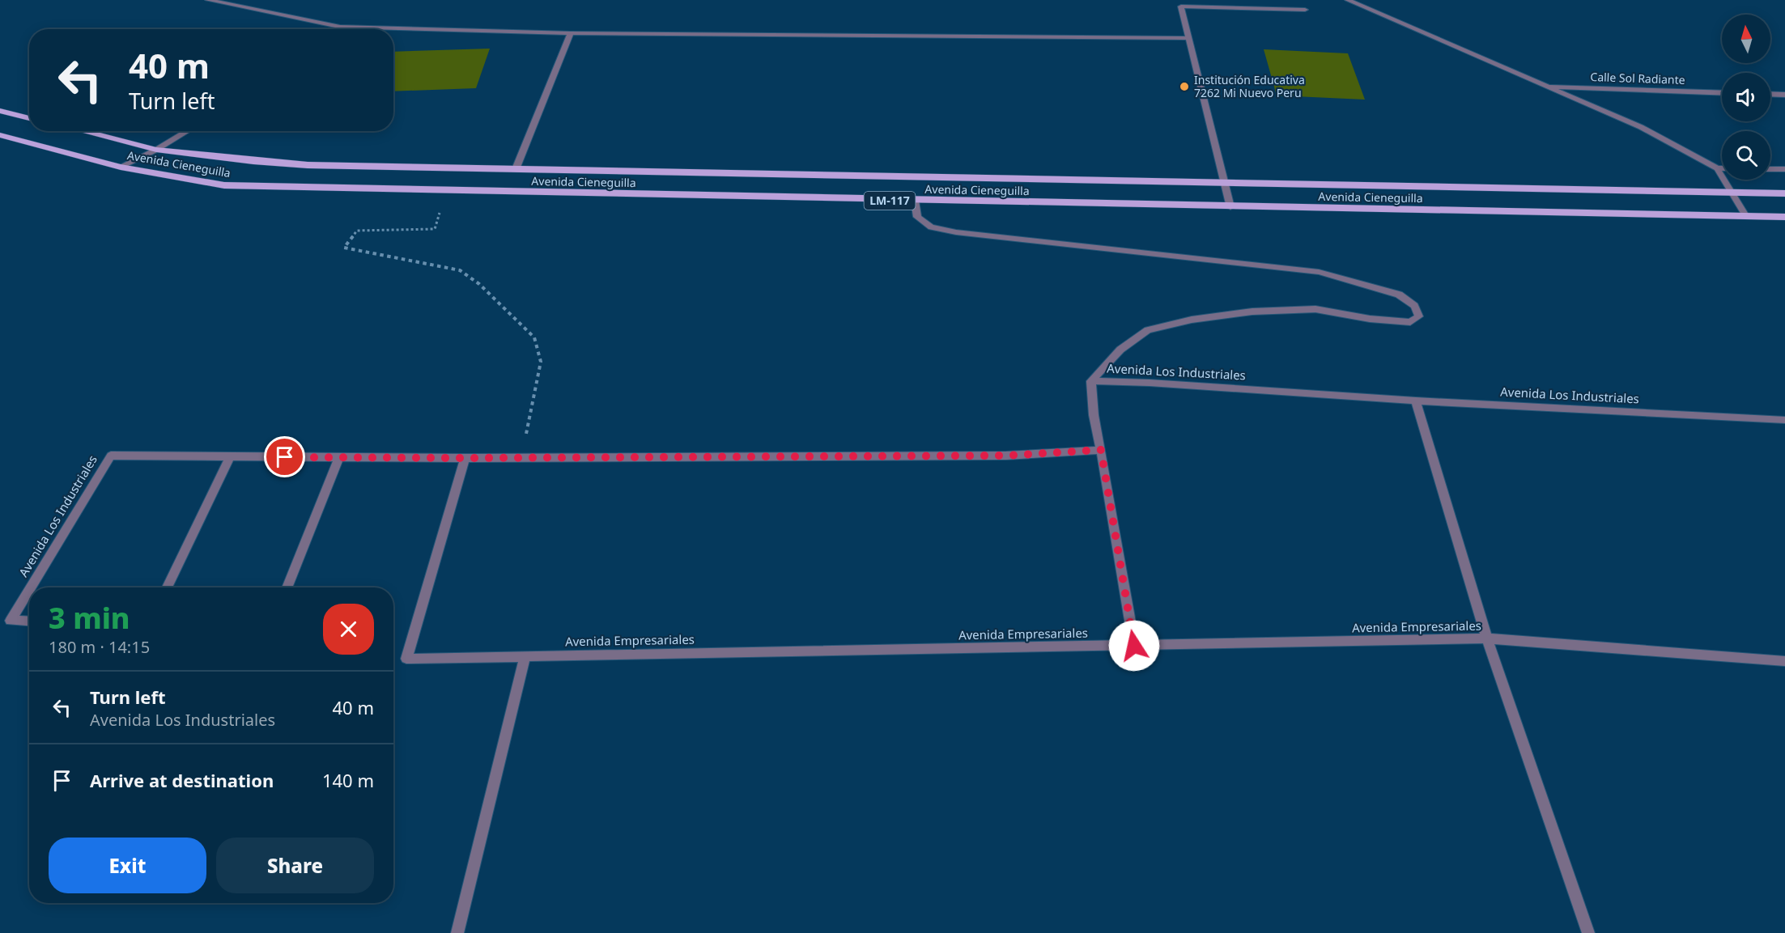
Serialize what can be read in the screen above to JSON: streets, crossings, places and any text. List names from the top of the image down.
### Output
{
  "streets": {
    "main road": ["Avenida Cieneguilla", "LM-117"],
    "street": ["Calle Sol Radiante", "Avenida Los Industriales", "Avenida Empresariales"]
  },
  "crossings": [
    ["Avenida Los Industriales", "Avenida Empresariales"]
  ],
  "places": ["Institución Educativa 7262 Mi Nuevo Peru"],
  "north": "top",
  "page": {
    "turn": ["40 m", "Turn left"],
    "heading": ["3 min", "180 m · 14:15"],
    "list": [
      {
        "name": "Turn left",
        "note": "Avenida Los Industriales",
        "value": "40 m"
      },
      {
        "name": "Arrive at destination",
        "value": "140 m"
      }
    ],
    "buttons": ["Exit", "Share"]
  }
}
